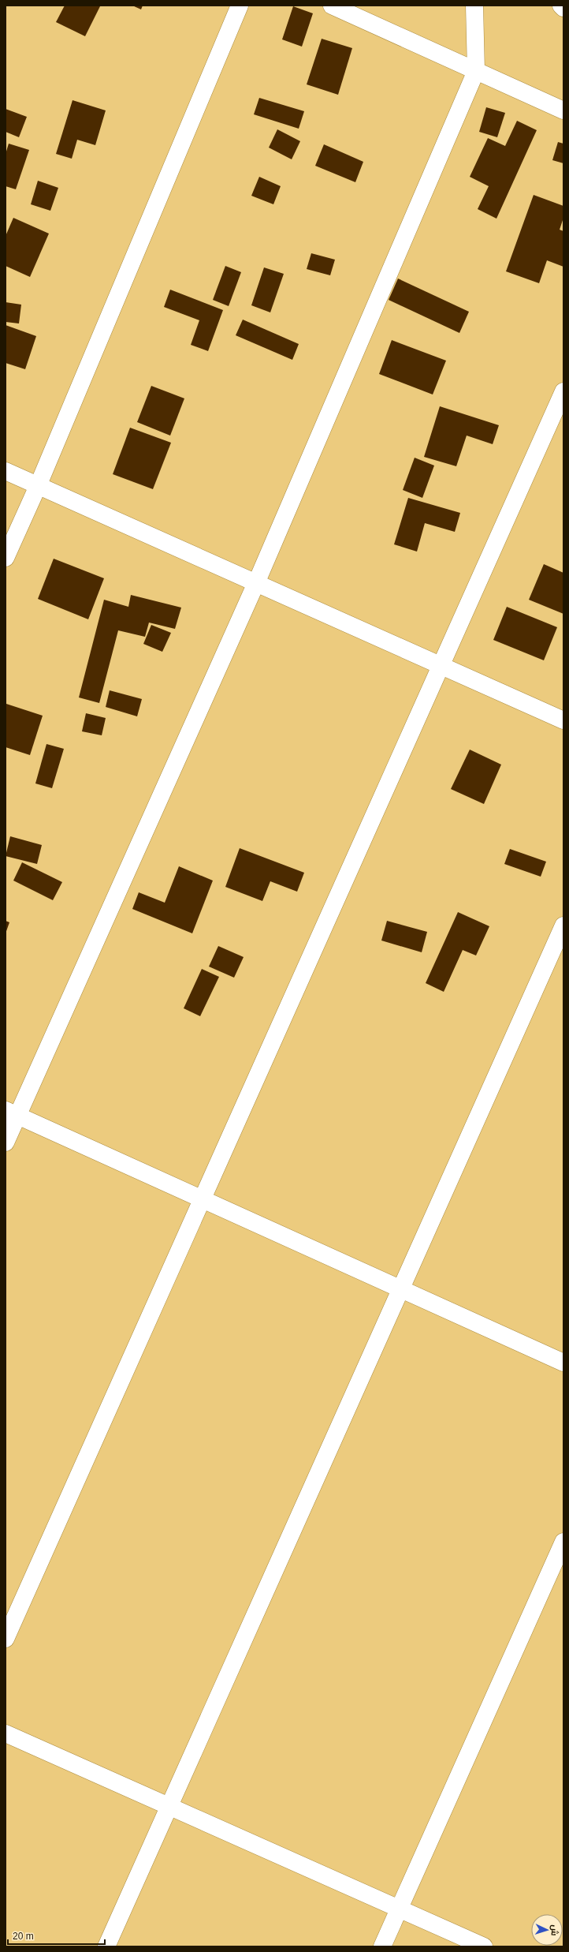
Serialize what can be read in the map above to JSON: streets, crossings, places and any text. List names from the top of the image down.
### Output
{
  "scale_bar": "20 m",
  "north": "right"
}
